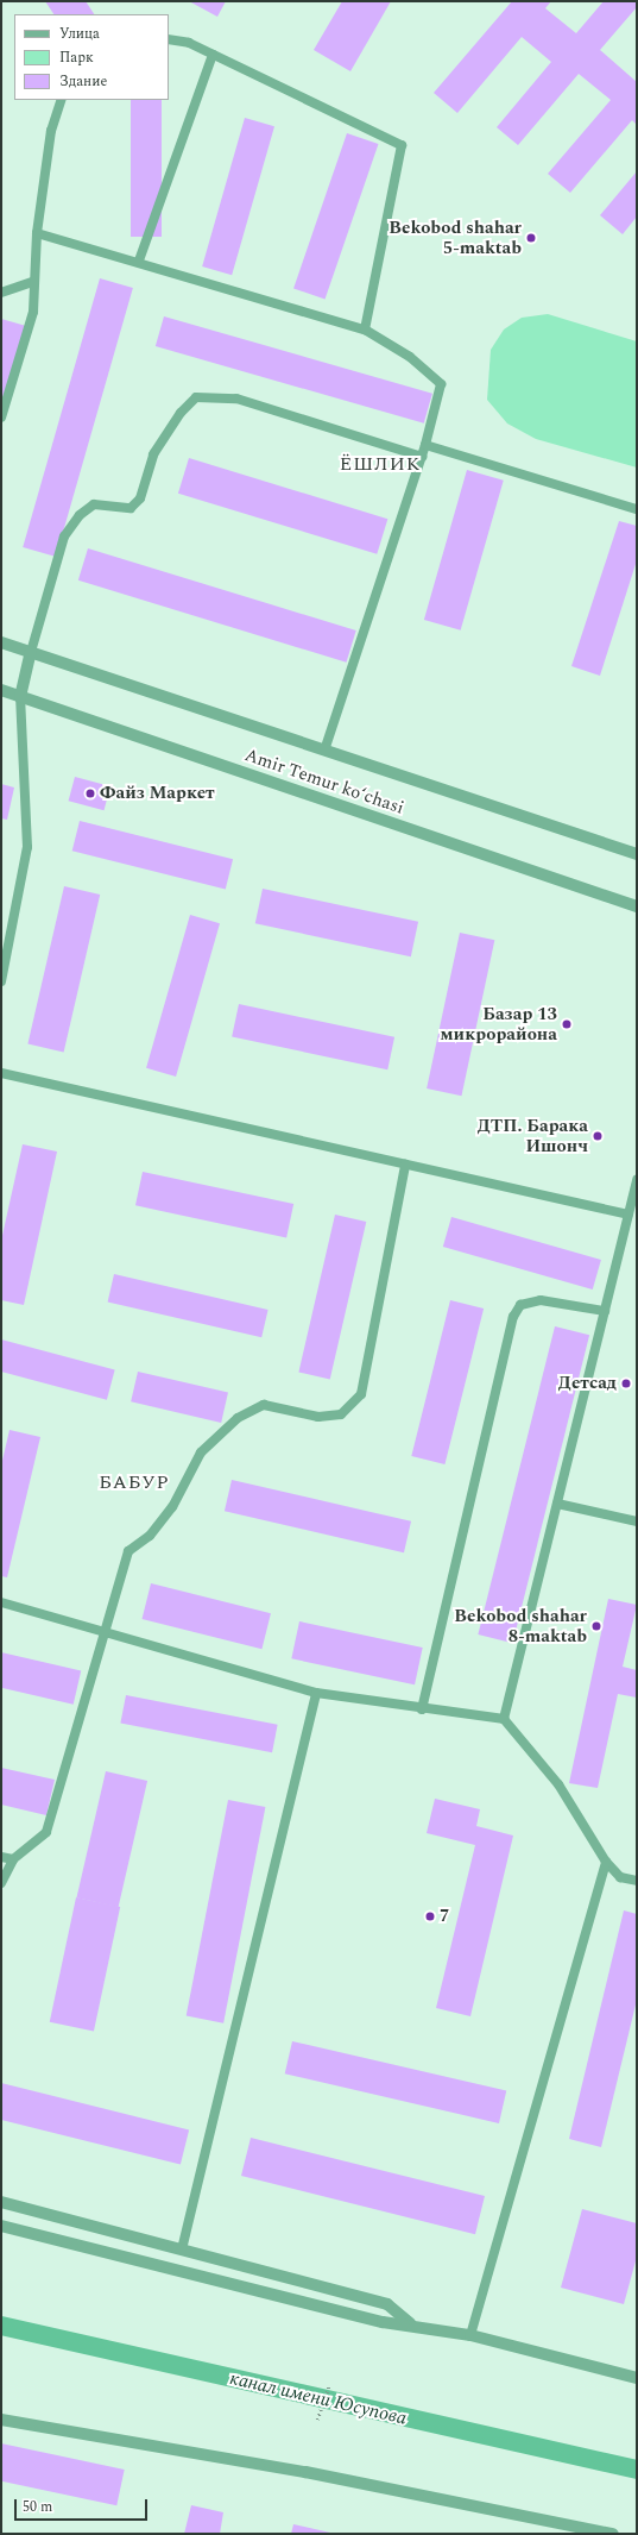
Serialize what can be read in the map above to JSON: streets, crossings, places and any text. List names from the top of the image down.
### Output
{
  "streets": {
    "street": ["Amir Temur koʻchasi"]
  },
  "districts": ["ЁШЛИК", "БАБУР"],
  "water": ["канал имени Юсупова"],
  "places": [
    "Bekobod shahar 5-maktab",
    "Файз Маркет",
    "Базар 13 микрорайона",
    "ДТП. Барака Ишонч",
    "Детсад",
    "Bekobod shahar 8-maktab",
    "7"
  ],
  "legend": ["Улица", "Парк", "Здание"],
  "scale_bar": "50 m"
}
